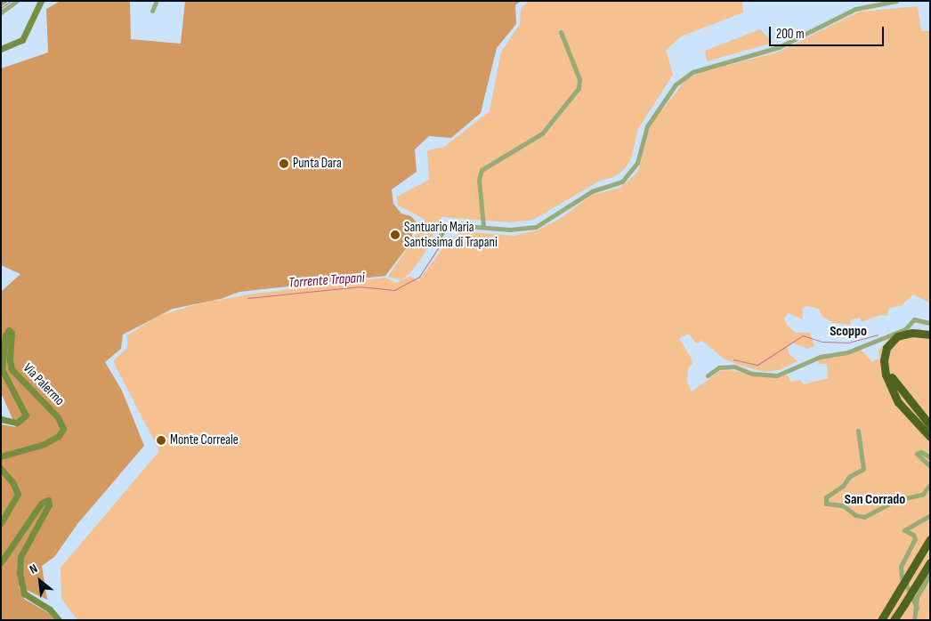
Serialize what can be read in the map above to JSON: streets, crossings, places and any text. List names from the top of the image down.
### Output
{
  "streets": {
    "main road": ["Via Palermo"]
  },
  "districts": ["Scoppo", "San Corrado"],
  "water": ["Torrente Trapani"],
  "places": ["Punta Dara", "Santuario Maria Santissima di Trapani", "Monte Correale"],
  "scale_bar": "200 m",
  "north": "top left"
}
